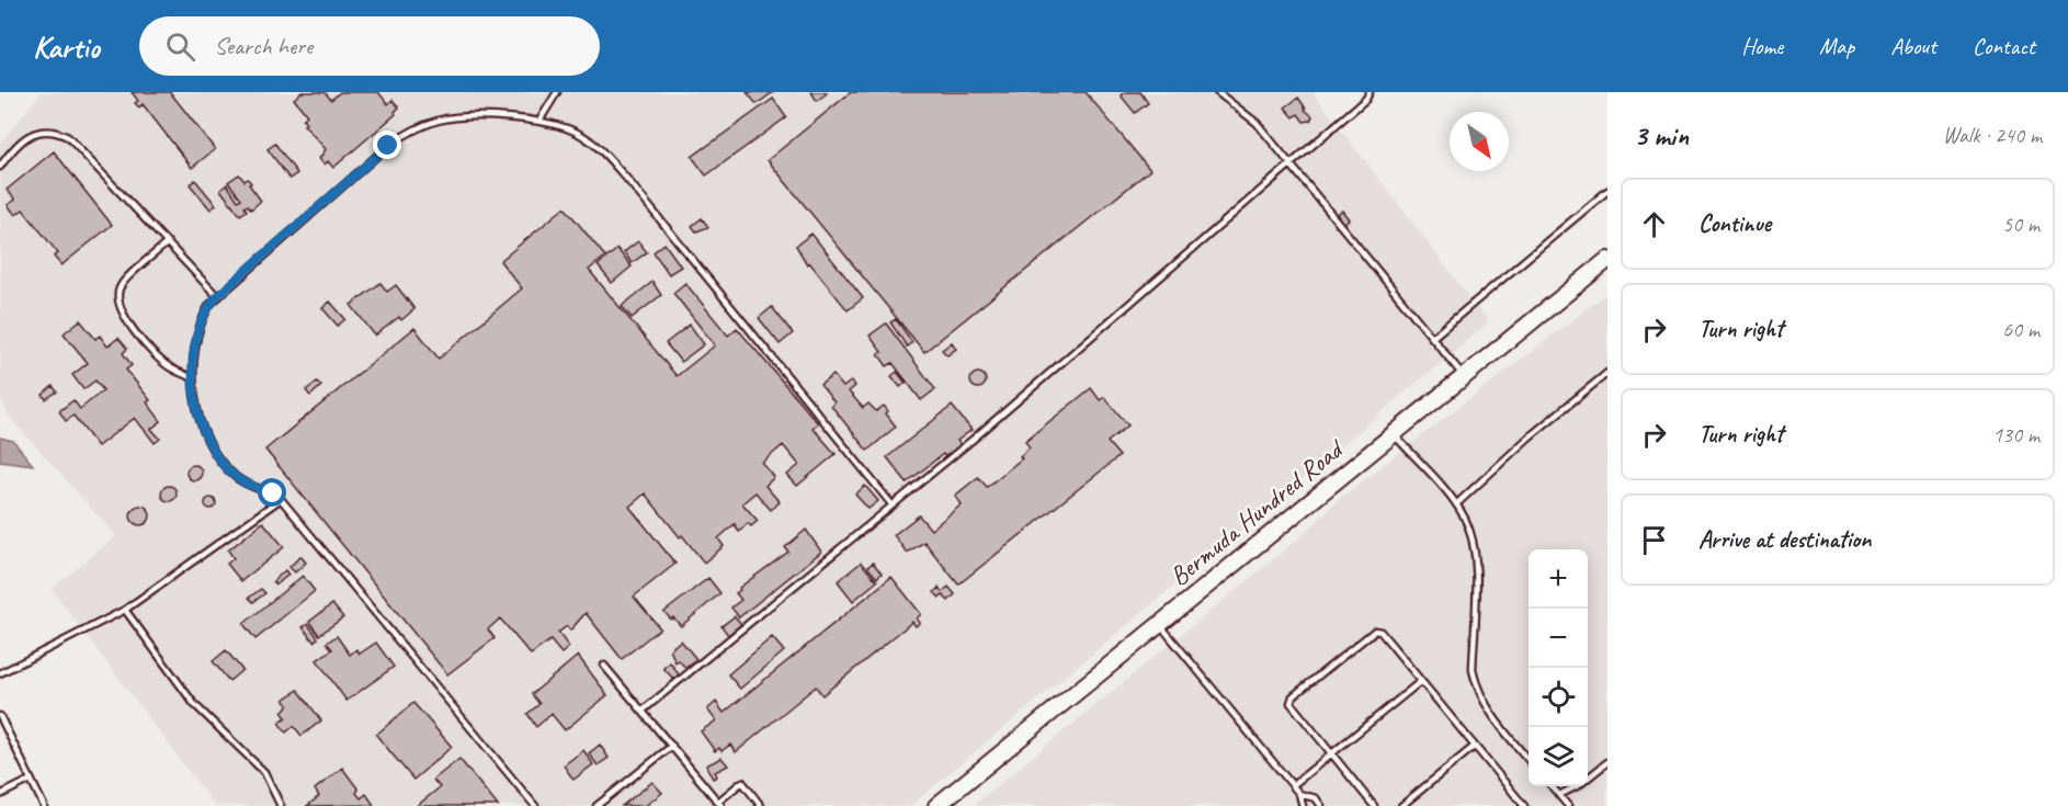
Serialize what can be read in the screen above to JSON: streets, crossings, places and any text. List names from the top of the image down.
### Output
{
  "streets": {
    "street": ["Bermuda Hundred Road"]
  },
  "north": "bottom right",
  "page": {
    "header": "Kartio",
    "search": "Search here",
    "nav": [
      "Home",
      "Map",
      "About",
      "Contact"
    ],
    "heading": ["3 min", "Walk · 240 m"],
    "list": [
      ["Continue", "50 m"],
      ["Turn right", "60 m"],
      ["Turn right", "130 m"],
      "Arrive at destination"
    ],
    "map_buttons": ["+", "−"]
  }
}
